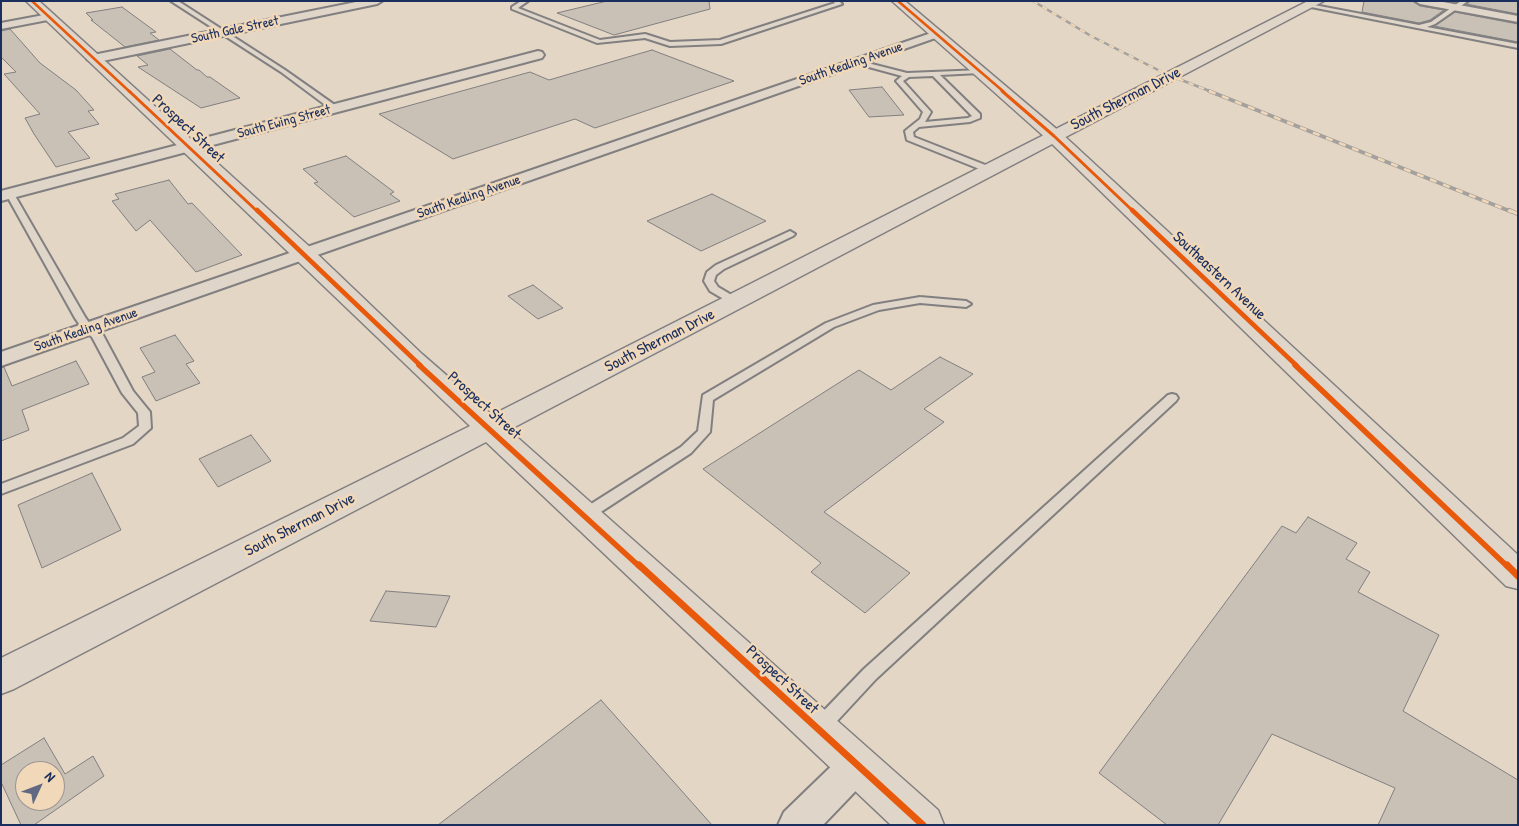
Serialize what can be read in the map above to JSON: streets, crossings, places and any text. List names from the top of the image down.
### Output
{
  "streets": {
    "main road": ["South Sherman Drive", "Prospect Street", "Southeastern Avenue"],
    "street": ["South Gale Street", "South Kealing Avenue", "South Ewing Street"]
  },
  "crossings": [
    ["South Gale Street", "Prospect Street"],
    ["South Kealing Avenue", "Prospect Street"],
    ["South Kealing Avenue", "Southeastern Avenue"],
    ["South Sherman Drive", "Prospect Street"],
    ["South Sherman Drive", "Southeastern Avenue"],
    ["South Ewing Street", "Prospect Street"]
  ],
  "north": "top right"
}
